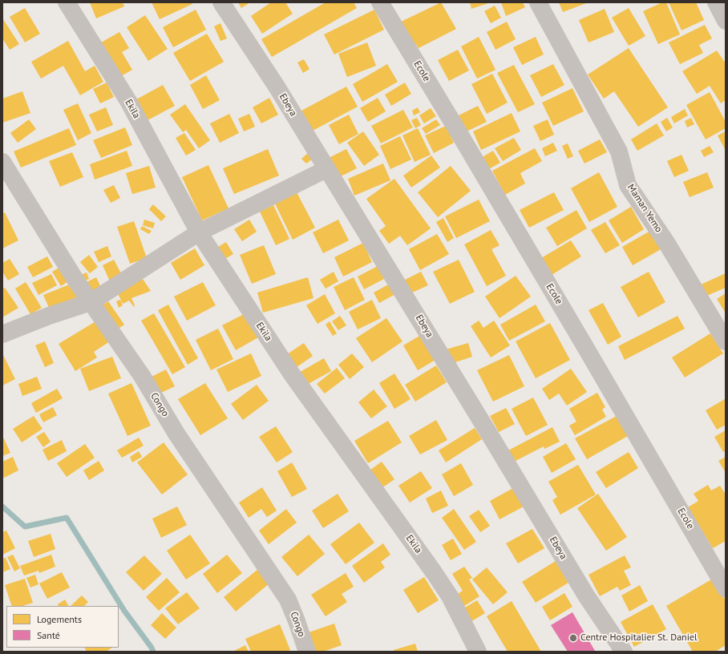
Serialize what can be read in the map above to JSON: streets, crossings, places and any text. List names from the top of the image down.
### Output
{
  "streets": {
    "street": [
      "Ecole",
      "Ebeya",
      "Ekila",
      "Maman Yemo",
      "Congo"
    ]
  },
  "places": ["Centre Hospitalier St. Daniel"],
  "legend": ["Logements", "Santé"]
}
